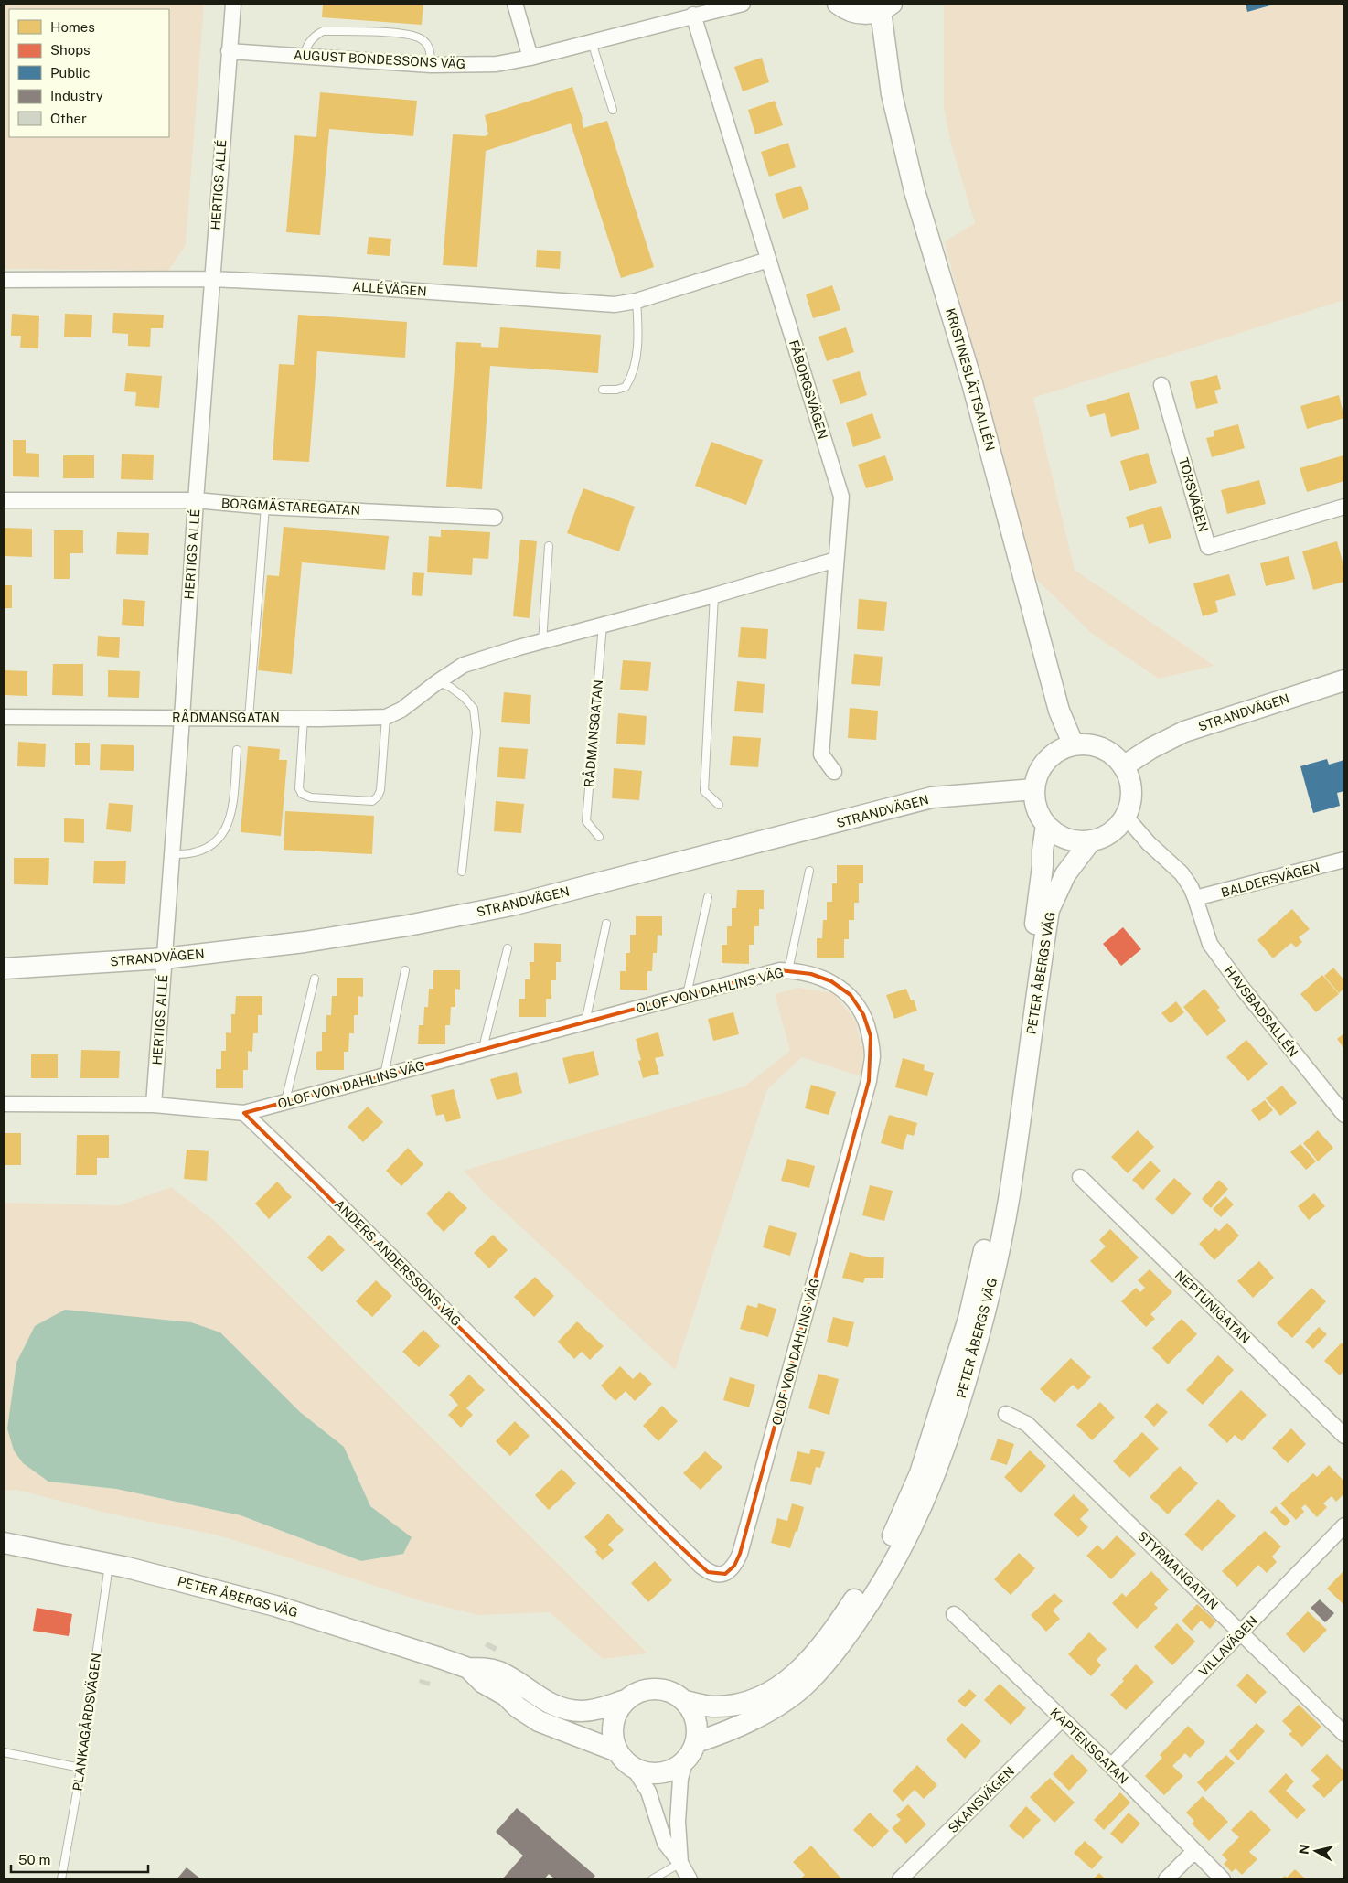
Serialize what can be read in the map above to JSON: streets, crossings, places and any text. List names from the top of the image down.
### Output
{
  "streets": {
    "street": [
      "AUGUST BONDESSONS VÄG",
      "HERTIGS ALLÉ",
      "ALLÉVÄGEN",
      "KRISTINESLÄTTSALLÉN",
      "FÅBORGSVÄGEN",
      "TORSVÄGEN",
      "BORGMÄSTAREGATAN",
      "STRANDVÄGEN",
      "RÅDMANSGATAN",
      "BALDERSVÄGEN",
      "PETER ÅBERGS VÄG",
      "OLOF VON DAHLINS VÄG",
      "HAVSBADSALLÉN",
      "ANDERS ANDERSSONS VÄG",
      "NEPTUNIGATAN",
      "STYRMANGATAN",
      "VILLAVÄGEN",
      "KAPTENSGATAN",
      "SKANSVÄGEN"
    ],
    "lane": ["PLANKAGÅRDSVÄGEN"]
  },
  "crossings": [
    ["AUGUST BONDESSONS VÄG", "HERTIGS ALLÉ"],
    ["AUGUST BONDESSONS VÄG", "FÅBORGSVÄGEN"],
    ["HERTIGS ALLÉ", "ALLÉVÄGEN"],
    ["HERTIGS ALLÉ", "BORGMÄSTAREGATAN"],
    ["HERTIGS ALLÉ", "STRANDVÄGEN"],
    ["HERTIGS ALLÉ", "RÅDMANSGATAN"],
    ["ALLÉVÄGEN", "FÅBORGSVÄGEN"],
    ["KRISTINESLÄTTSALLÉN", "STRANDVÄGEN"],
    ["KRISTINESLÄTTSALLÉN", "PETER ÅBERGS VÄG"],
    ["KRISTINESLÄTTSALLÉN", "HAVSBADSALLÉN"],
    ["FÅBORGSVÄGEN", "RÅDMANSGATAN"],
    ["STRANDVÄGEN", "PETER ÅBERGS VÄG"],
    ["STRANDVÄGEN", "HAVSBADSALLÉN"],
    ["BALDERSVÄGEN", "HAVSBADSALLÉN"],
    ["PETER ÅBERGS VÄG", "HAVSBADSALLÉN"],
    ["PETER ÅBERGS VÄG", "PLANKAGÅRDSVÄGEN"],
    ["OLOF VON DAHLINS VÄG", "ANDERS ANDERSSONS VÄG"],
    ["STYRMANGATAN", "VILLAVÄGEN"],
    ["VILLAVÄGEN", "KAPTENSGATAN"],
    ["KAPTENSGATAN", "SKANSVÄGEN"]
  ],
  "legend": [
    "Homes",
    "Shops",
    "Public",
    "Industry",
    "Other"
  ],
  "scale_bar": "50 m",
  "north": "left"
}
